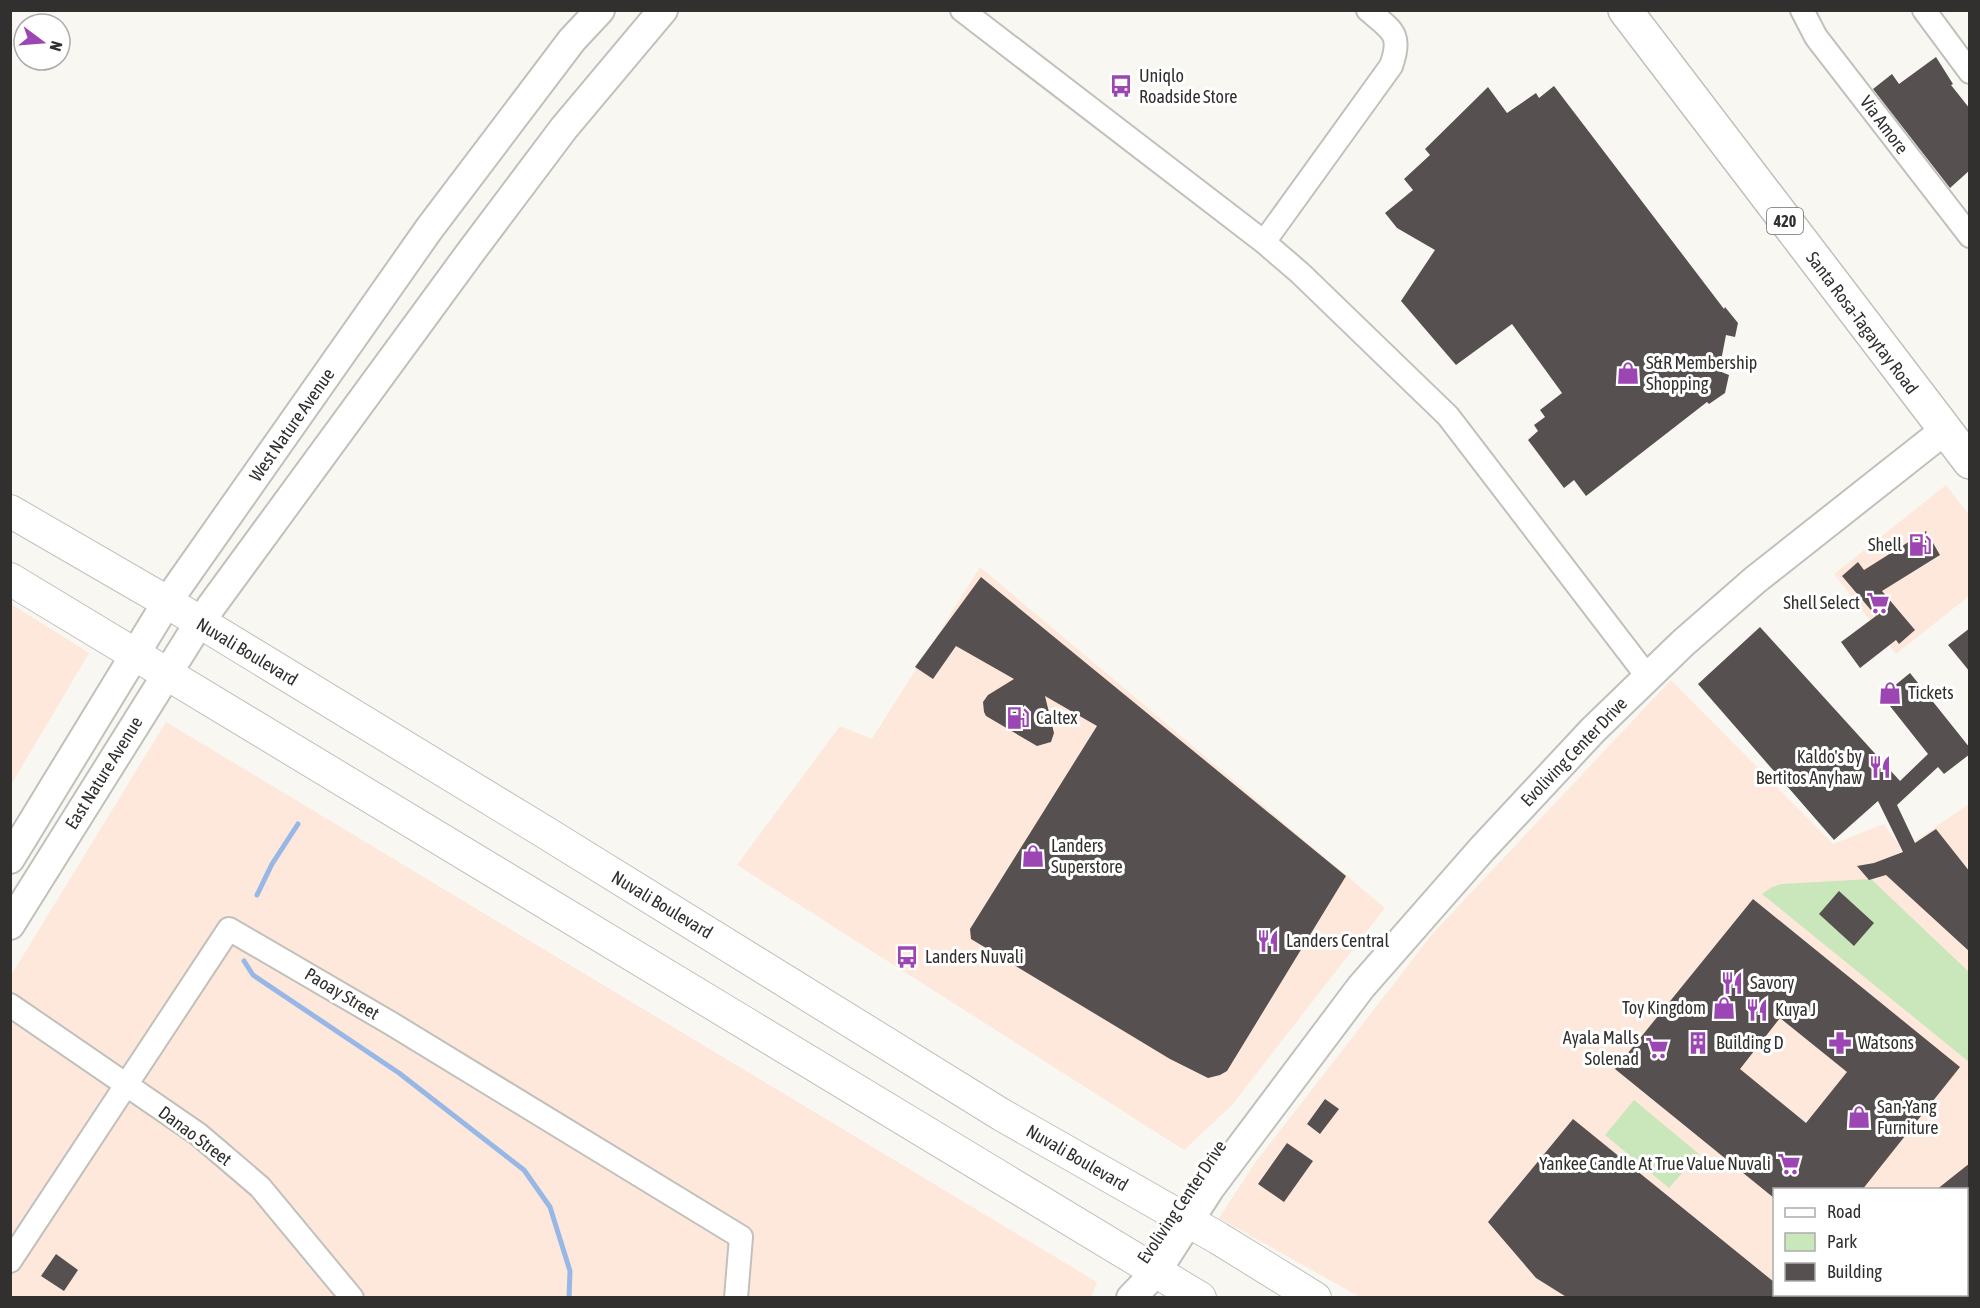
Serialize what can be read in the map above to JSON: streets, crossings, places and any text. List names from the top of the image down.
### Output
{
  "streets": {
    "main road": ["420", "Santa Rosa-Tagaytay Road", "Nuvali Boulevard"],
    "street": [
      "Via Amore",
      "West Nature Avenue",
      "Evoliving Center Drive",
      "East Nature Avenue",
      "Paoay Street",
      "Danao Street"
    ]
  },
  "crossings": [
    ["Santa Rosa-Tagaytay Road", "Evoliving Center Drive"],
    ["West Nature Avenue", "Nuvali Boulevard"],
    ["Nuvali Boulevard", "Evoliving Center Drive"],
    ["Nuvali Boulevard", "East Nature Avenue"],
    ["Paoay Street", "Danao Street"]
  ],
  "places": {
    "bus stop": ["Uniqlo Roadside Store", "Landers Nuvali"],
    "shop": [
      "S&R Membership Shopping",
      "Tickets",
      "Landers Superstore",
      "Toy Kingdom",
      "San-Yang Furniture"
    ],
    "fuel station": ["Shell", "Caltex"],
    "supermarket": ["Shell Select", "Ayala Malls Solenad", "Yankee Candle At True Value Nuvali"],
    "restaurant": [
      "Kaldo's by Bertitos Anyhaw",
      "Landers Central",
      "Savory",
      "Kuya J"
    ],
    "building": ["Building D"],
    "pharmacy": ["Watsons"]
  },
  "legend": ["Road", "Park", "Building"],
  "north": "right"
}
